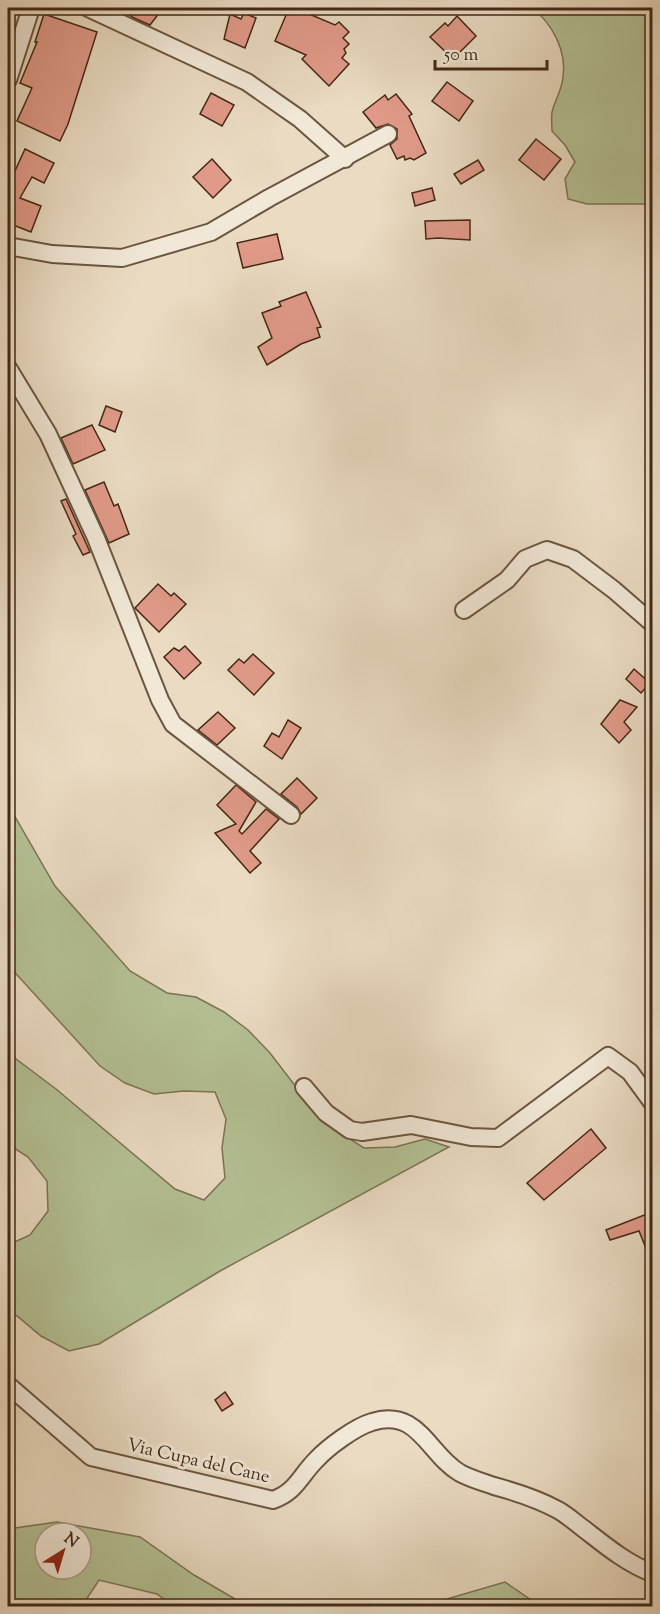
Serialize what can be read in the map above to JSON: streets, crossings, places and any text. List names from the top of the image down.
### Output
{
  "streets": {
    "street": ["Via Cupa del Cane"]
  },
  "scale_bar": "50 m",
  "north": "top right"
}
